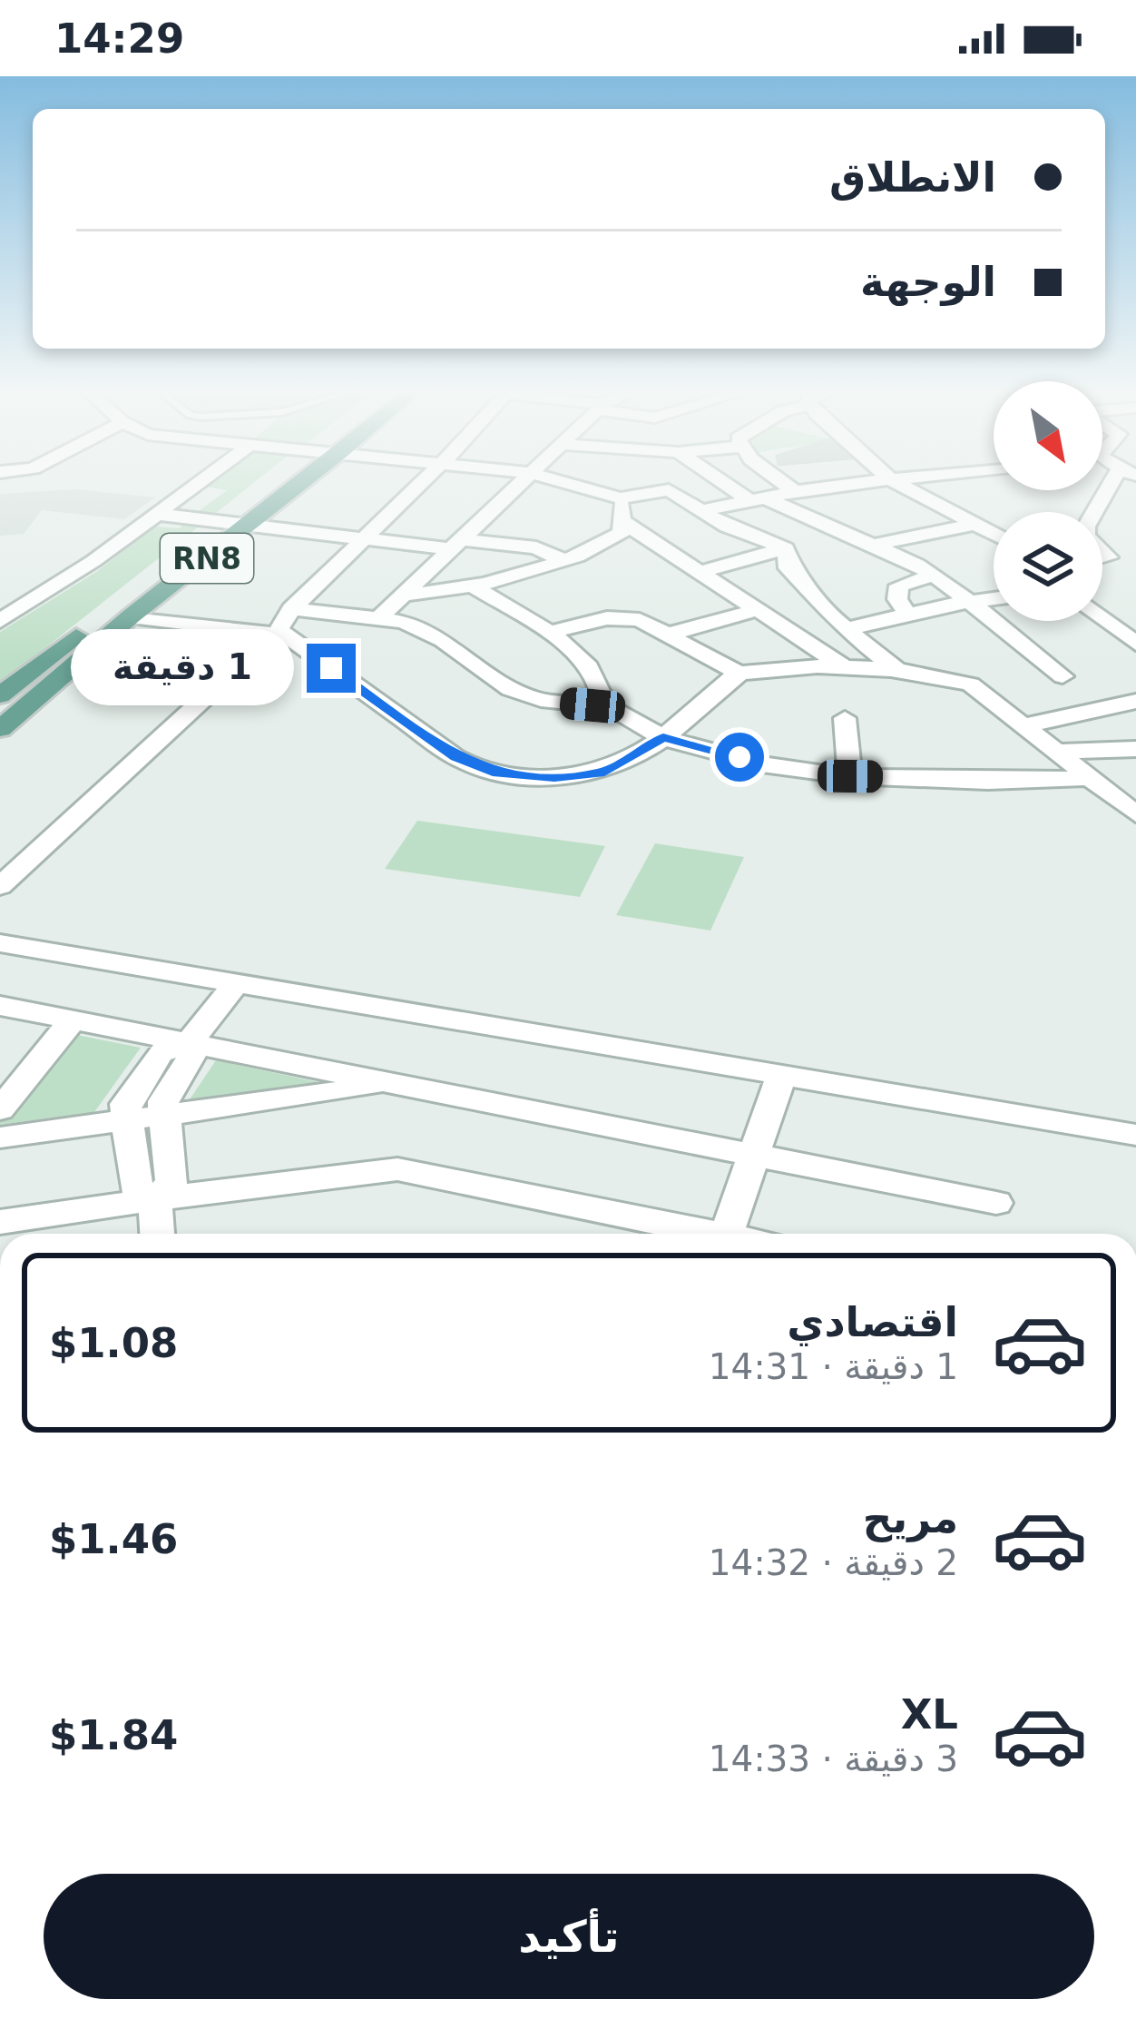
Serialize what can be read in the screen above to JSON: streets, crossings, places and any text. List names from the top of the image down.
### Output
{
  "streets": {
    "main road": ["RN8"]
  },
  "north": "bottom right",
  "page": {
    "status": "14:29",
    "banner": ["الانطلاق", "الوجهة"],
    "bubble": "1 دقيقة",
    "list": [
      {
        "name": "اقتصادي",
        "note": "1 دقيقة · 14:31",
        "value": "$1.08"
      },
      {
        "name": "مريح",
        "note": "2 دقيقة · 14:32",
        "value": "$1.46"
      },
      {
        "name": "XL",
        "note": "3 دقيقة · 14:33",
        "value": "$1.84"
      }
    ],
    "buttons": "تأكيد"
  }
}
